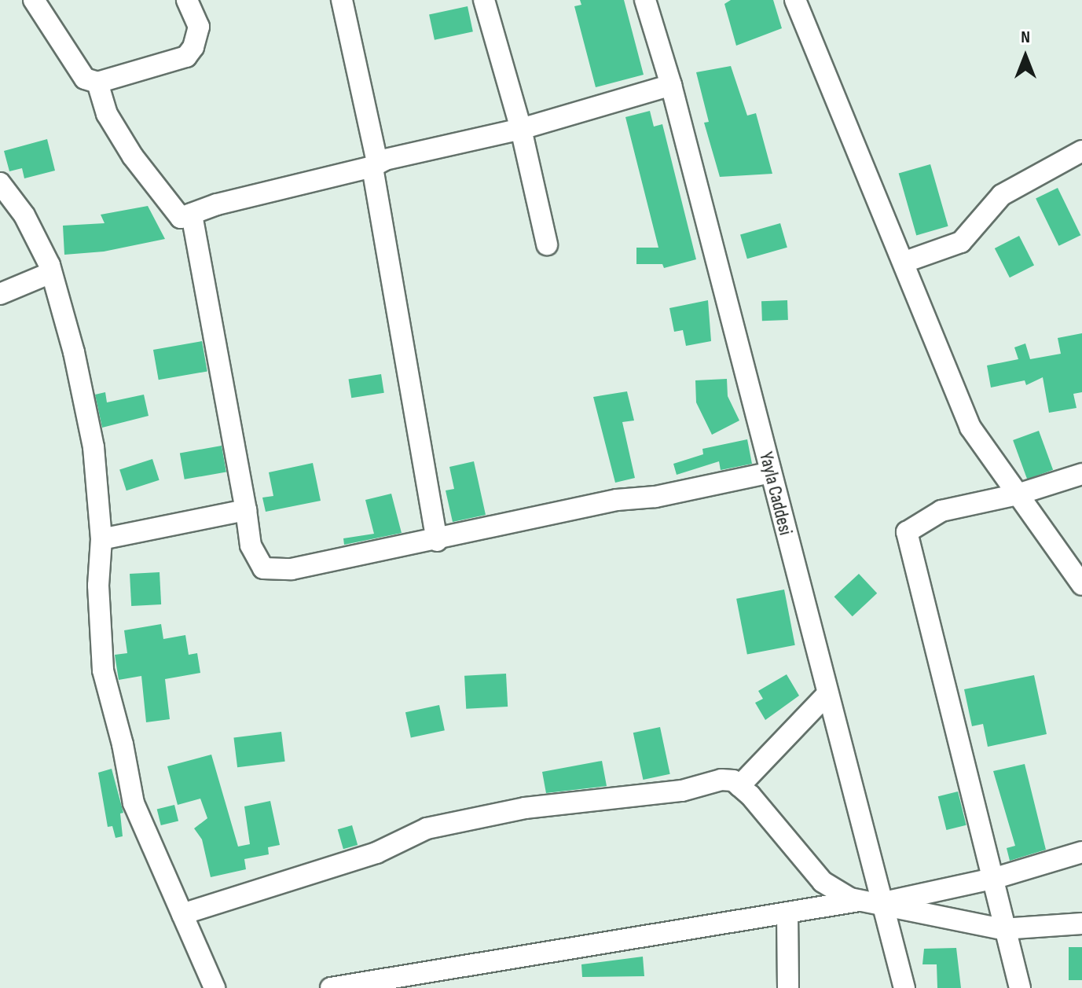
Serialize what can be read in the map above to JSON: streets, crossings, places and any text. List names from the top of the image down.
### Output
{
  "streets": {
    "street": ["Yayla Caddesi"]
  },
  "north": "top"
}
